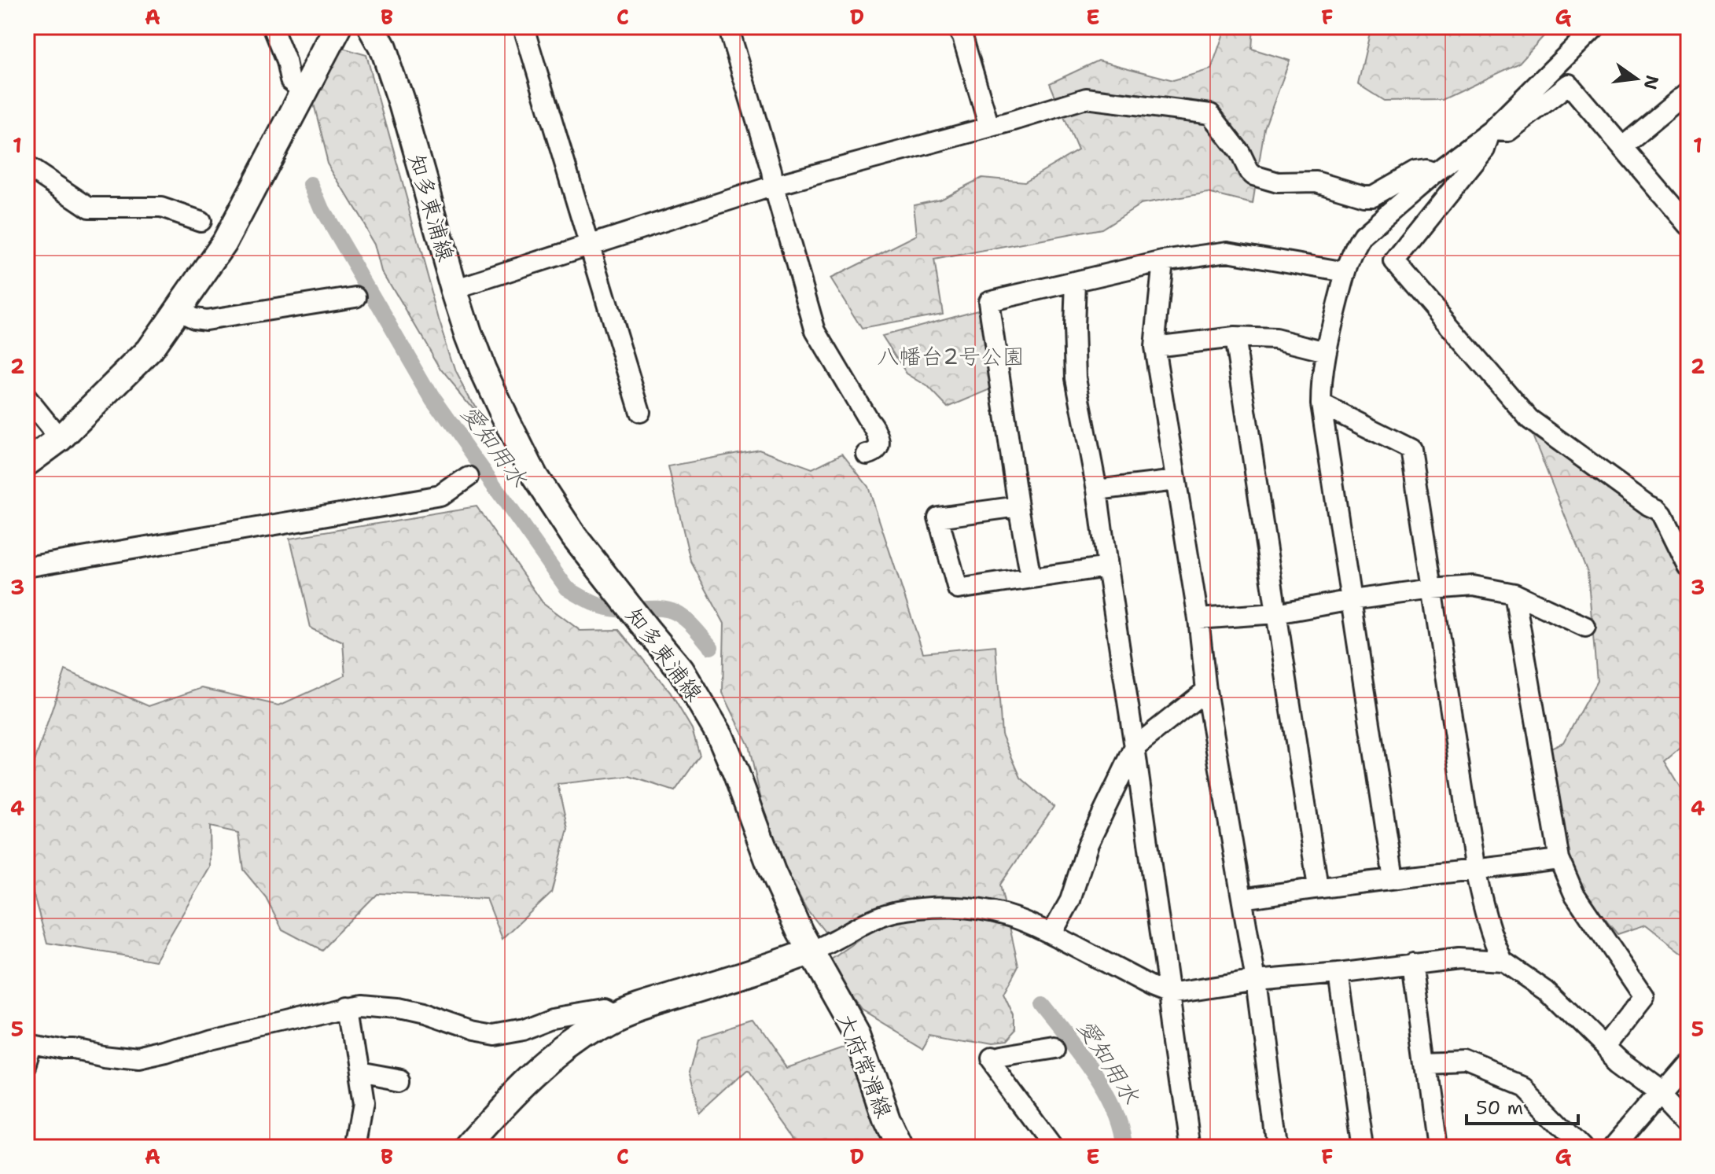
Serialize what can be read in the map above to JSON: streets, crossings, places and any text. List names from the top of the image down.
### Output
{
  "streets": {
    "main road": ["知多東浦線", "大府常滑線"]
  },
  "crossings": [
    ["知多東浦線", "大府常滑線"]
  ],
  "water": ["愛知用水"],
  "parks": ["八幡台2号公園"],
  "scale_bar": "50 m",
  "north": "right",
  "grid": {
    "columns": [
      "A",
      "B",
      "C",
      "D",
      "E",
      "F",
      "G"
    ],
    "rows": [
      "1",
      "2",
      "3",
      "4",
      "5"
    ]
  }
}
